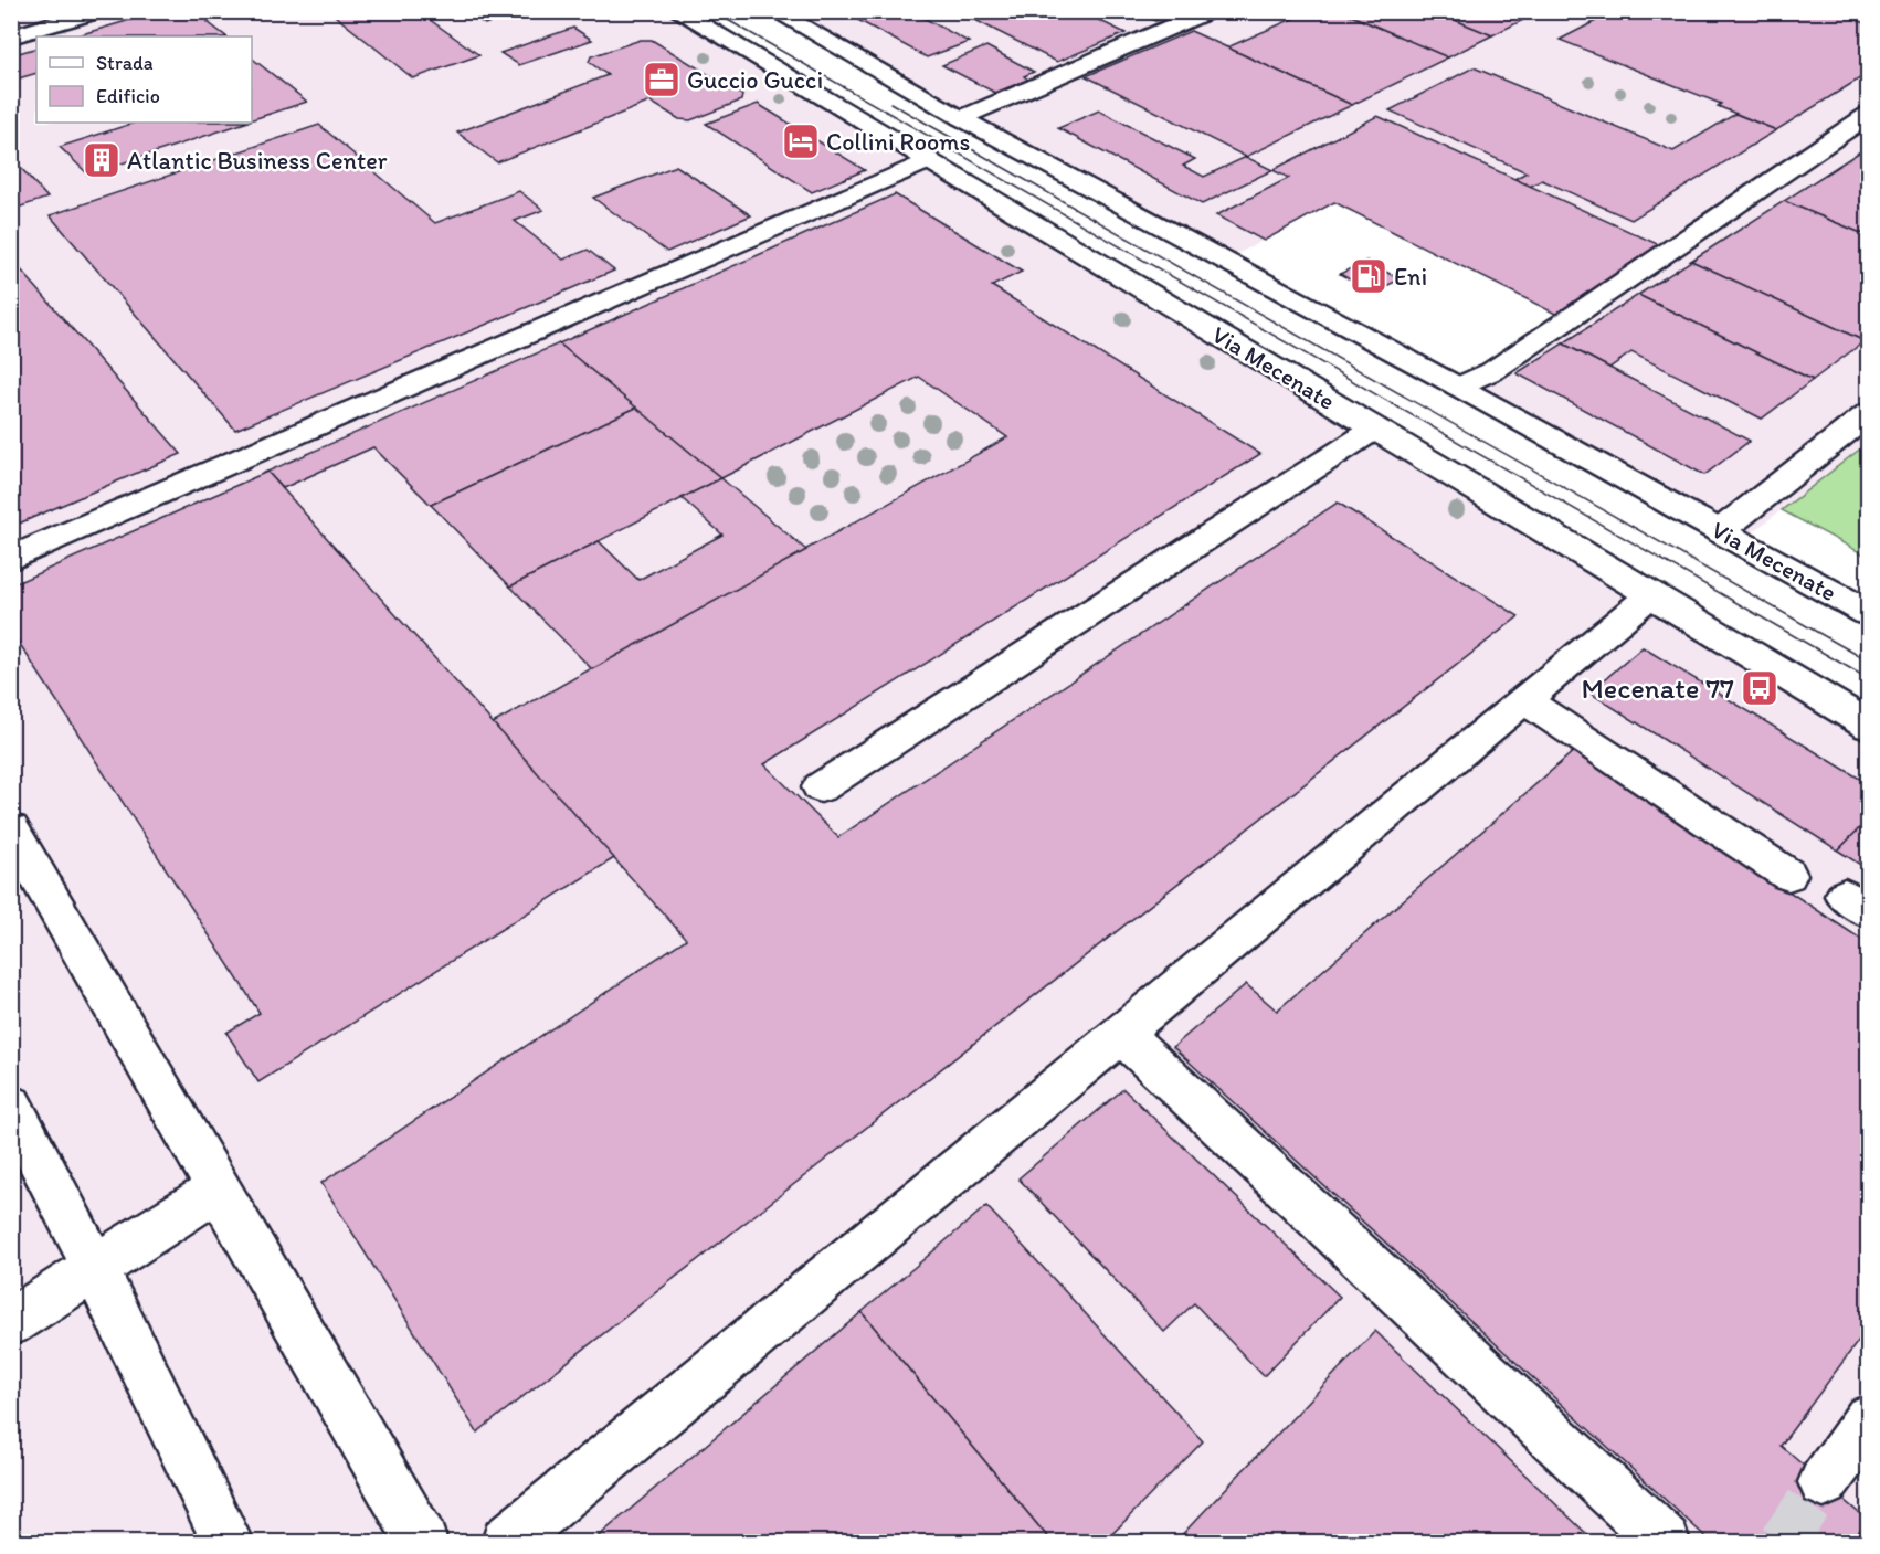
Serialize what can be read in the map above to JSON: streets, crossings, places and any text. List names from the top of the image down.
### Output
{
  "streets": {
    "main road": ["Via Mecenate"]
  },
  "places": {
    "office": ["Guccio Gucci"],
    "hotel": ["Collini Rooms"],
    "building": ["Atlantic Business Center"],
    "fuel station": ["Eni"],
    "bus stop": ["Mecenate 77"]
  },
  "legend": ["Strada", "Edificio"]
}
